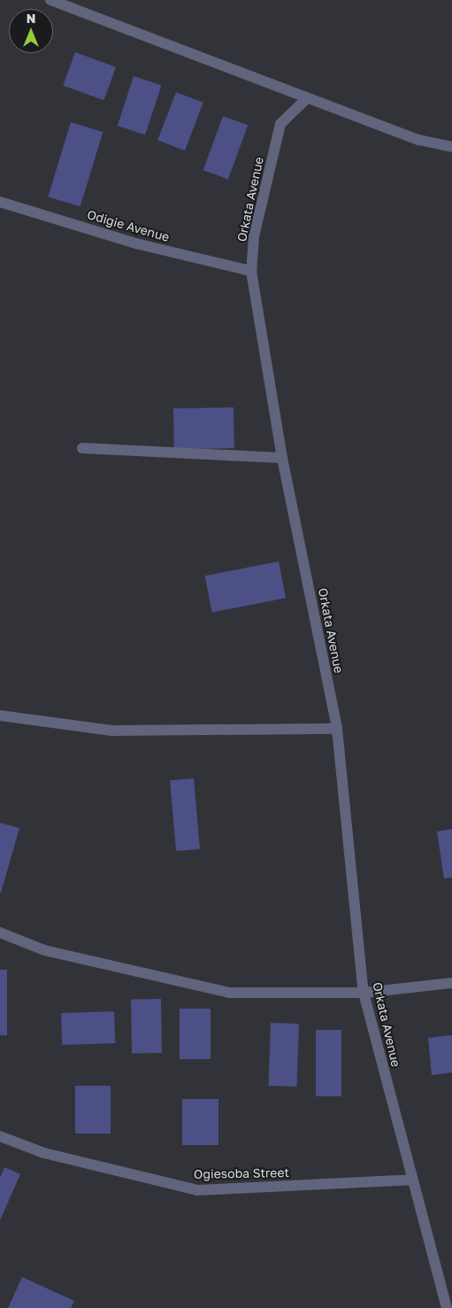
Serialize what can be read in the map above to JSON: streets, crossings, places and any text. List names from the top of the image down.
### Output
{
  "streets": {
    "street": ["Orkata Avenue", "Odigie Avenue", "Ogiesoba Street"]
  },
  "crossings": [
    ["Orkata Avenue", "Odigie Avenue"],
    ["Orkata Avenue", "Ogiesoba Street"]
  ],
  "north": "top"
}
